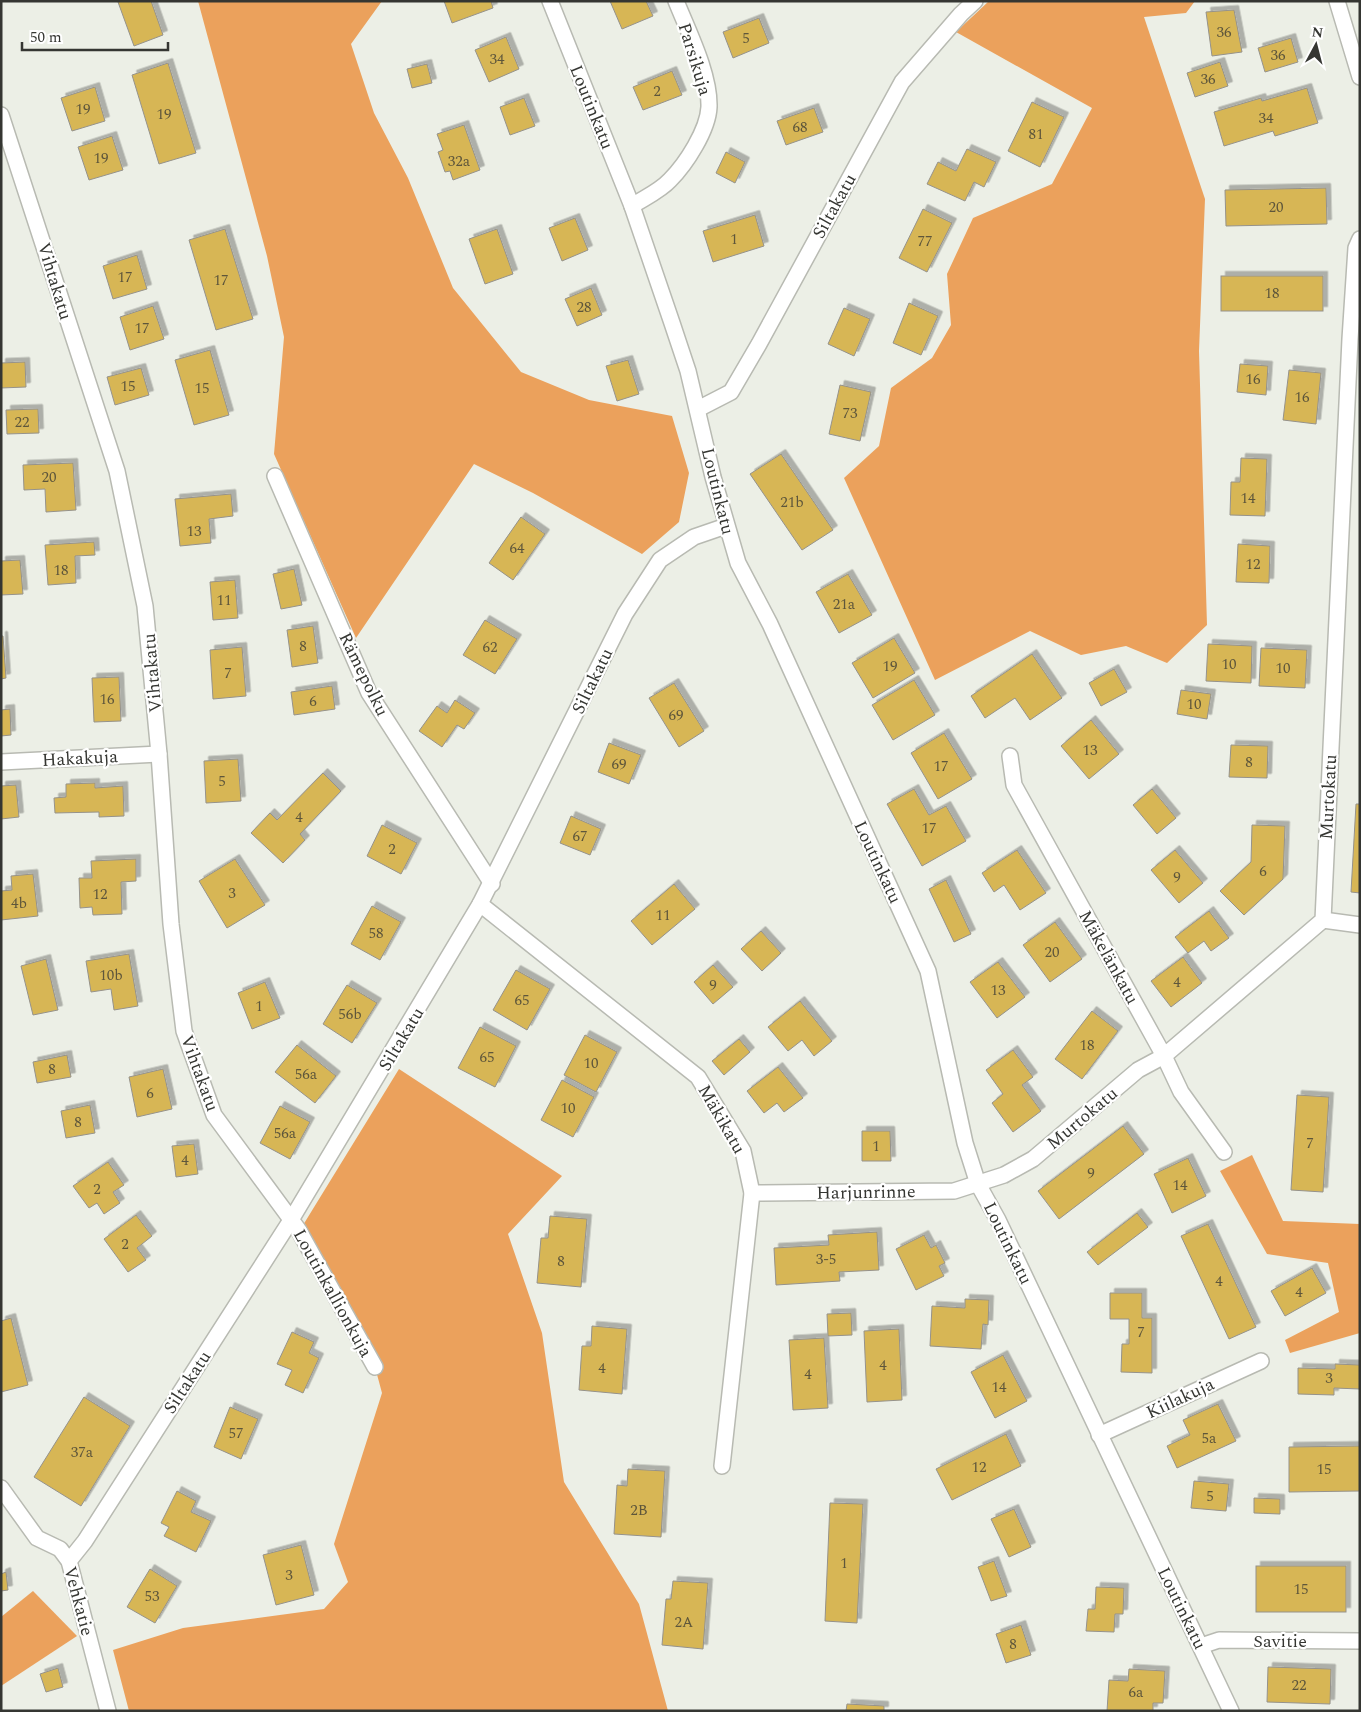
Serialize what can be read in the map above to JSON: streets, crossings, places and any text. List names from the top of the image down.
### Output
{
  "streets": {
    "street": [
      "Parsikuja",
      "Loutinkatu",
      "Siltakatu",
      "Vihtakatu",
      "Rämepolku",
      "Hakakuja",
      "Murtokatu",
      "Mäkelänkatu",
      "Mäkikatu",
      "Harjunrinne",
      "Loutinkallionkuja",
      "Kiilakuja",
      "Vehkatie",
      "Savitie"
    ]
  },
  "crossings": [
    ["Parsikuja", "Loutinkatu"],
    ["Loutinkatu", "Siltakatu"],
    ["Loutinkatu", "Murtokatu"],
    ["Loutinkatu", "Harjunrinne"],
    ["Loutinkatu", "Kiilakuja"],
    ["Loutinkatu", "Savitie"],
    ["Siltakatu", "Vihtakatu"],
    ["Siltakatu", "Rämepolku"],
    ["Siltakatu", "Mäkikatu"],
    ["Siltakatu", "Loutinkallionkuja"],
    ["Siltakatu", "Vehkatie"],
    ["Vihtakatu", "Hakakuja"],
    ["Vihtakatu", "Loutinkallionkuja"],
    ["Murtokatu", "Mäkelänkatu"],
    ["Murtokatu", "Harjunrinne"],
    ["Mäkikatu", "Harjunrinne"]
  ],
  "house_numbers": [
    "36",
    "5",
    "36",
    "34",
    "36",
    "2",
    "19",
    "19",
    "34",
    "68",
    "81",
    "19",
    "32a",
    "20",
    "1",
    "77",
    "17",
    "17",
    "18",
    "28",
    "17",
    "16",
    "15",
    "15",
    "16",
    "73",
    "22",
    "20",
    "14",
    "21b",
    "13",
    "64",
    "12",
    "18",
    "11",
    "21a",
    "8",
    "62",
    "10",
    "19",
    "10",
    "7",
    "16",
    "6",
    "10",
    "69",
    "13",
    "8",
    "69",
    "17",
    "5",
    "4",
    "17",
    "67",
    "2",
    "6",
    "9",
    "3",
    "12",
    "4b",
    "11",
    "58",
    "20",
    "10b",
    "4",
    "9",
    "13",
    "65",
    "1",
    "56b",
    "18",
    "65",
    "10",
    "8",
    "56a",
    "6",
    "10",
    "8",
    "56a",
    "7",
    "1",
    "4",
    "9",
    "14",
    "2",
    "2",
    "3-5",
    "8",
    "4",
    "4",
    "7",
    "4",
    "4",
    "4",
    "3",
    "14",
    "57",
    "5a",
    "37a",
    "12",
    "15",
    "5",
    "2B",
    "1",
    "3",
    "15",
    "53",
    "2A",
    "8",
    "22",
    "6a"
  ],
  "scale_bar": "50 m",
  "north": "top"
}
